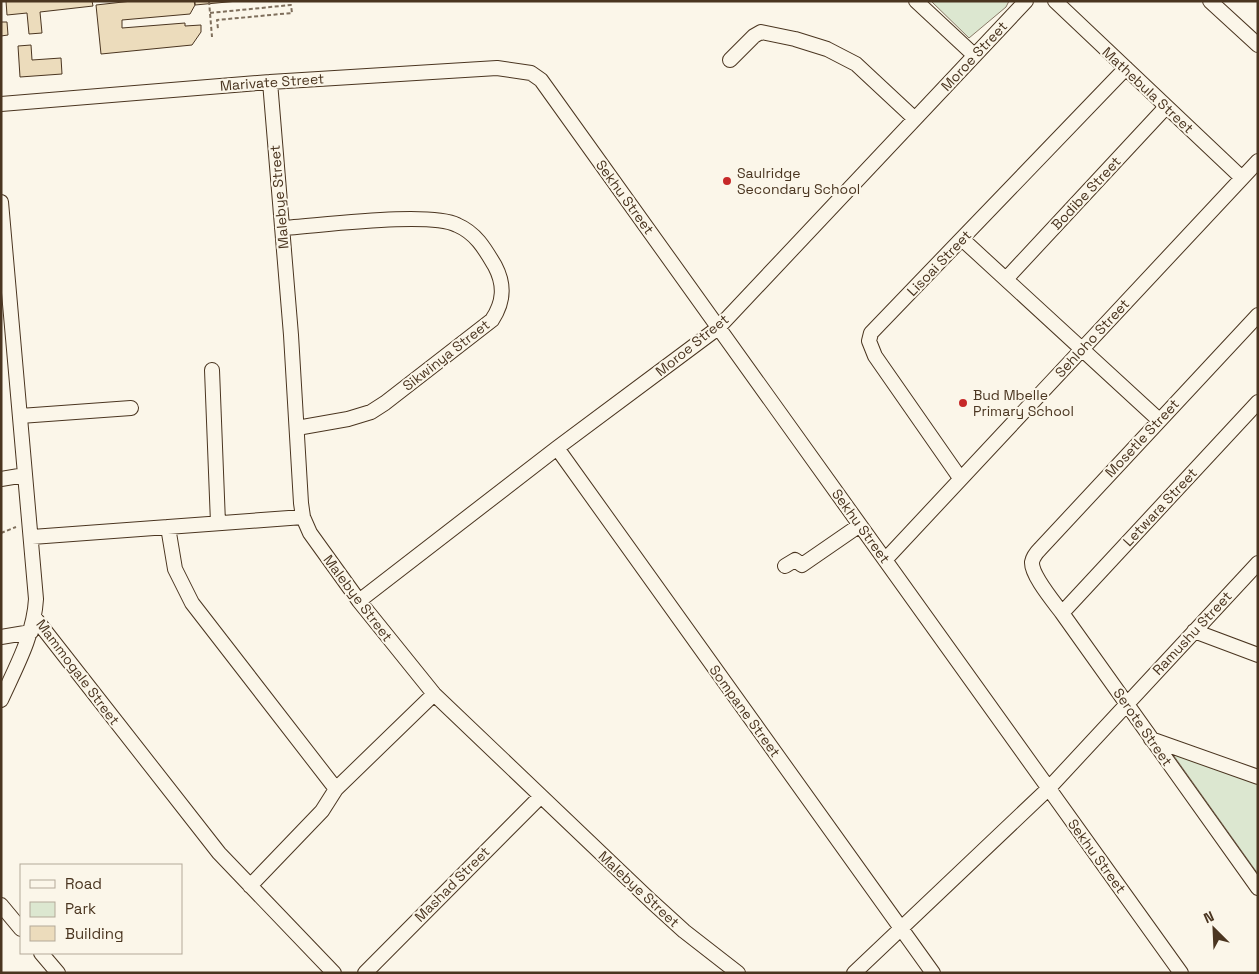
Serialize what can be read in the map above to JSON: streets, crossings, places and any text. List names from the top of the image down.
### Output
{
  "streets": {
    "street": [
      "Moroe Street",
      "Marivate Street",
      "Mathebula Street",
      "Bodibe Street",
      "Malebye Street",
      "Sekhu Street",
      "Lisoai Street",
      "Sehloho Street",
      "Sikwinya Street",
      "Mosetle Street",
      "Letwara Street",
      "Ramushu Street",
      "Mammogale Street",
      "Sompane Street",
      "Serote Street",
      "Mashad Street"
    ]
  },
  "crossings": [
    ["Moroe Street", "Malebye Street"],
    ["Moroe Street", "Sekhu Street"],
    ["Moroe Street", "Sompane Street"],
    ["Marivate Street", "Malebye Street"],
    ["Marivate Street", "Sekhu Street"],
    ["Mathebula Street", "Bodibe Street"],
    ["Mathebula Street", "Lisoai Street"],
    ["Mathebula Street", "Sehloho Street"],
    ["Malebye Street", "Sikwinya Street"],
    ["Malebye Street", "Mashad Street"],
    ["Sekhu Street", "Sehloho Street"],
    ["Sekhu Street", "Ramushu Street"],
    ["Lisoai Street", "Sehloho Street"],
    ["Mosetle Street", "Serote Street"],
    ["Letwara Street", "Serote Street"],
    ["Ramushu Street", "Sompane Street"],
    ["Ramushu Street", "Serote Street"]
  ],
  "places": ["Saulridge Secondary School", "Bud Mbelle Primary School"],
  "legend": ["Road", "Park", "Building"],
  "north": "top left"
}
